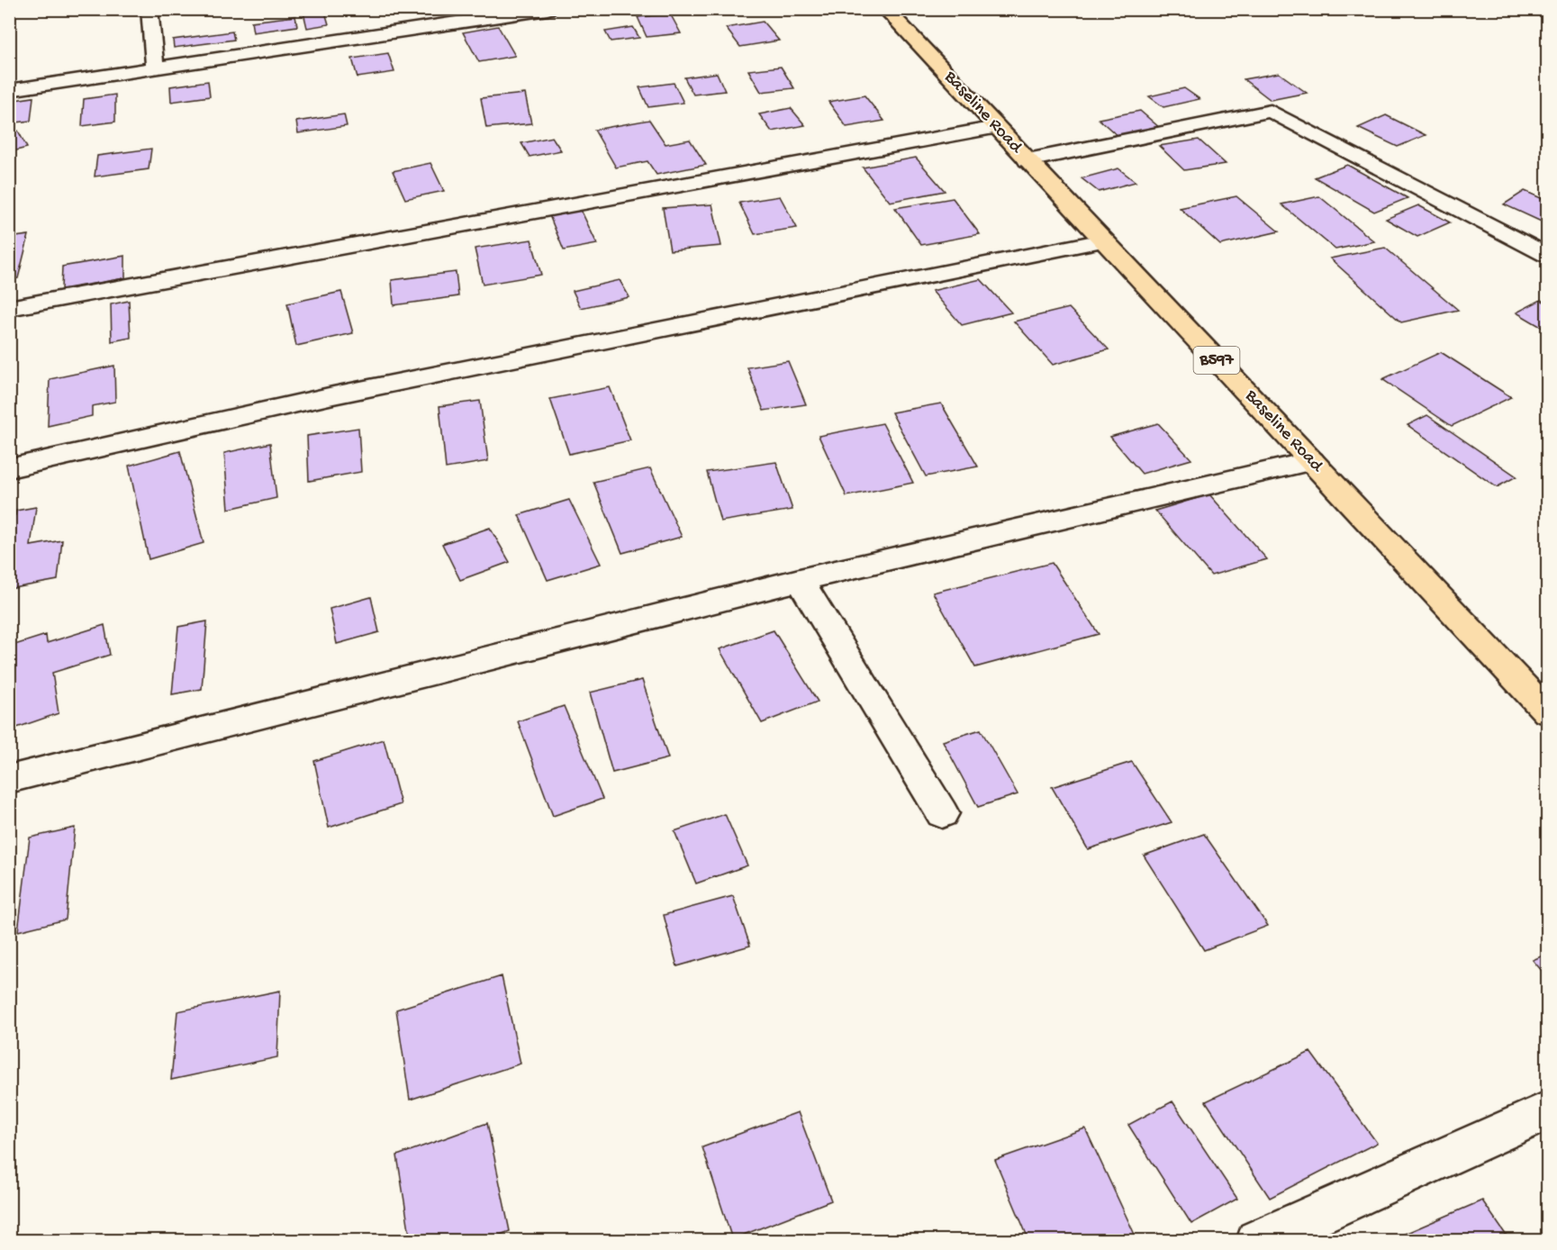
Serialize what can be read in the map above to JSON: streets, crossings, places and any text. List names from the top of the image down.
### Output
{
  "streets": {
    "main road": ["Baseline Road", "B597"]
  }
}
